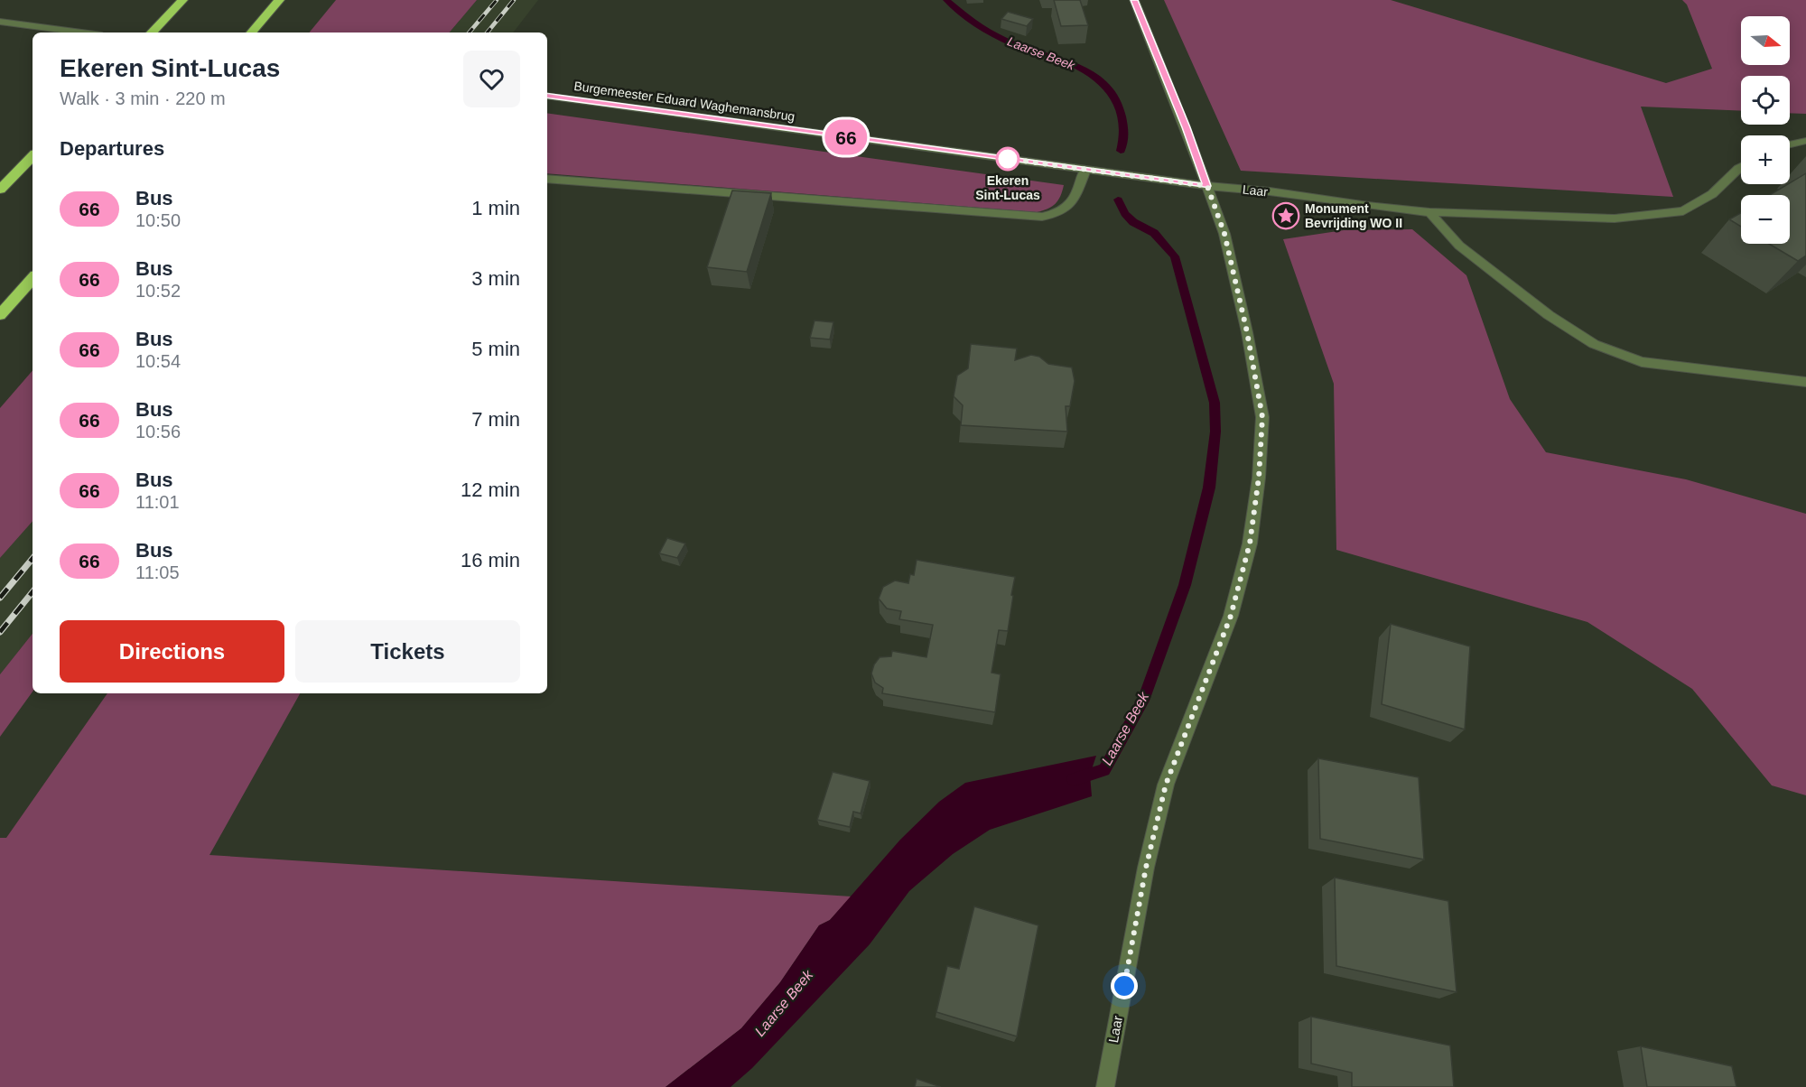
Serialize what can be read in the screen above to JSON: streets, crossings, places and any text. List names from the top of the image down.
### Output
{
  "streets": {
    "street": ["Burgemeester Eduard Waghemansbrug", "Laar"]
  },
  "crossings": [
    ["Burgemeester Eduard Waghemansbrug", "Laar"]
  ],
  "water": ["Laarse Beek"],
  "places": {
    "other": ["Ekeren Sint-Lucas"],
    "place": ["Monument Bevrijding WO II"]
  },
  "lines": ["bus line 66"],
  "north": "right",
  "page": {
    "on_map": "66",
    "map_buttons": ["+", "−"],
    "heading": [
      ["Ekeren Sint-Lucas", "Walk · 3 min · 220 m"],
      "Departures"
    ],
    "list": [
      {
        "mark": "66",
        "name": "Bus",
        "note": "10:50",
        "value": "1 min"
      },
      {
        "mark": "66",
        "name": "Bus",
        "note": "10:52",
        "value": "3 min"
      },
      {
        "mark": "66",
        "name": "Bus",
        "note": "10:54",
        "value": "5 min"
      },
      {
        "mark": "66",
        "name": "Bus",
        "note": "10:56",
        "value": "7 min"
      },
      {
        "mark": "66",
        "name": "Bus",
        "note": "11:01",
        "value": "12 min"
      },
      {
        "mark": "66",
        "name": "Bus",
        "note": "11:05",
        "value": "16 min"
      }
    ],
    "buttons": ["Directions", "Tickets"]
  }
}
